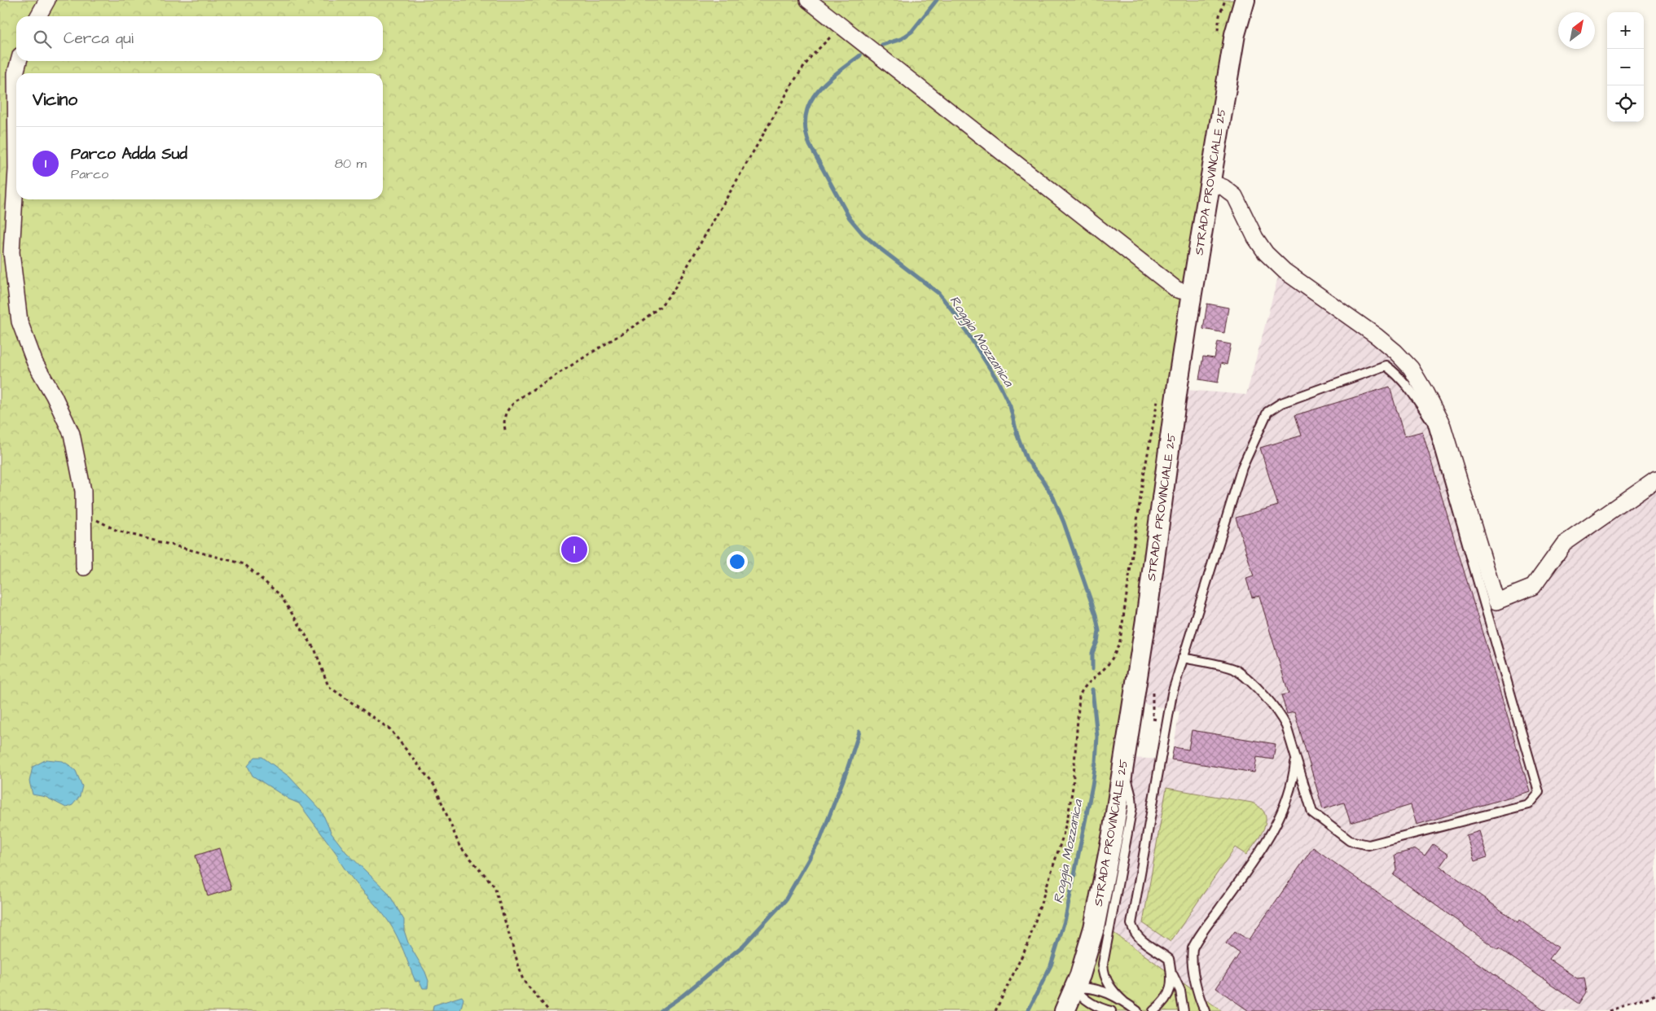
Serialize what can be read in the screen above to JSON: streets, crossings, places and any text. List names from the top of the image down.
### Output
{
  "streets": {
    "street": ["STRADA PROVINCIALE 25"]
  },
  "water": ["Roggia Mozzanica"],
  "north": "top right",
  "page": {
    "map_buttons": ["+", "−"],
    "search": "Cerca qui",
    "heading": "Vicino",
    "list": [
      {
        "mark": "1",
        "name": "Parco Adda Sud",
        "note": "Parco",
        "value": "80 m"
      }
    ],
    "pins": "1"
  }
}
